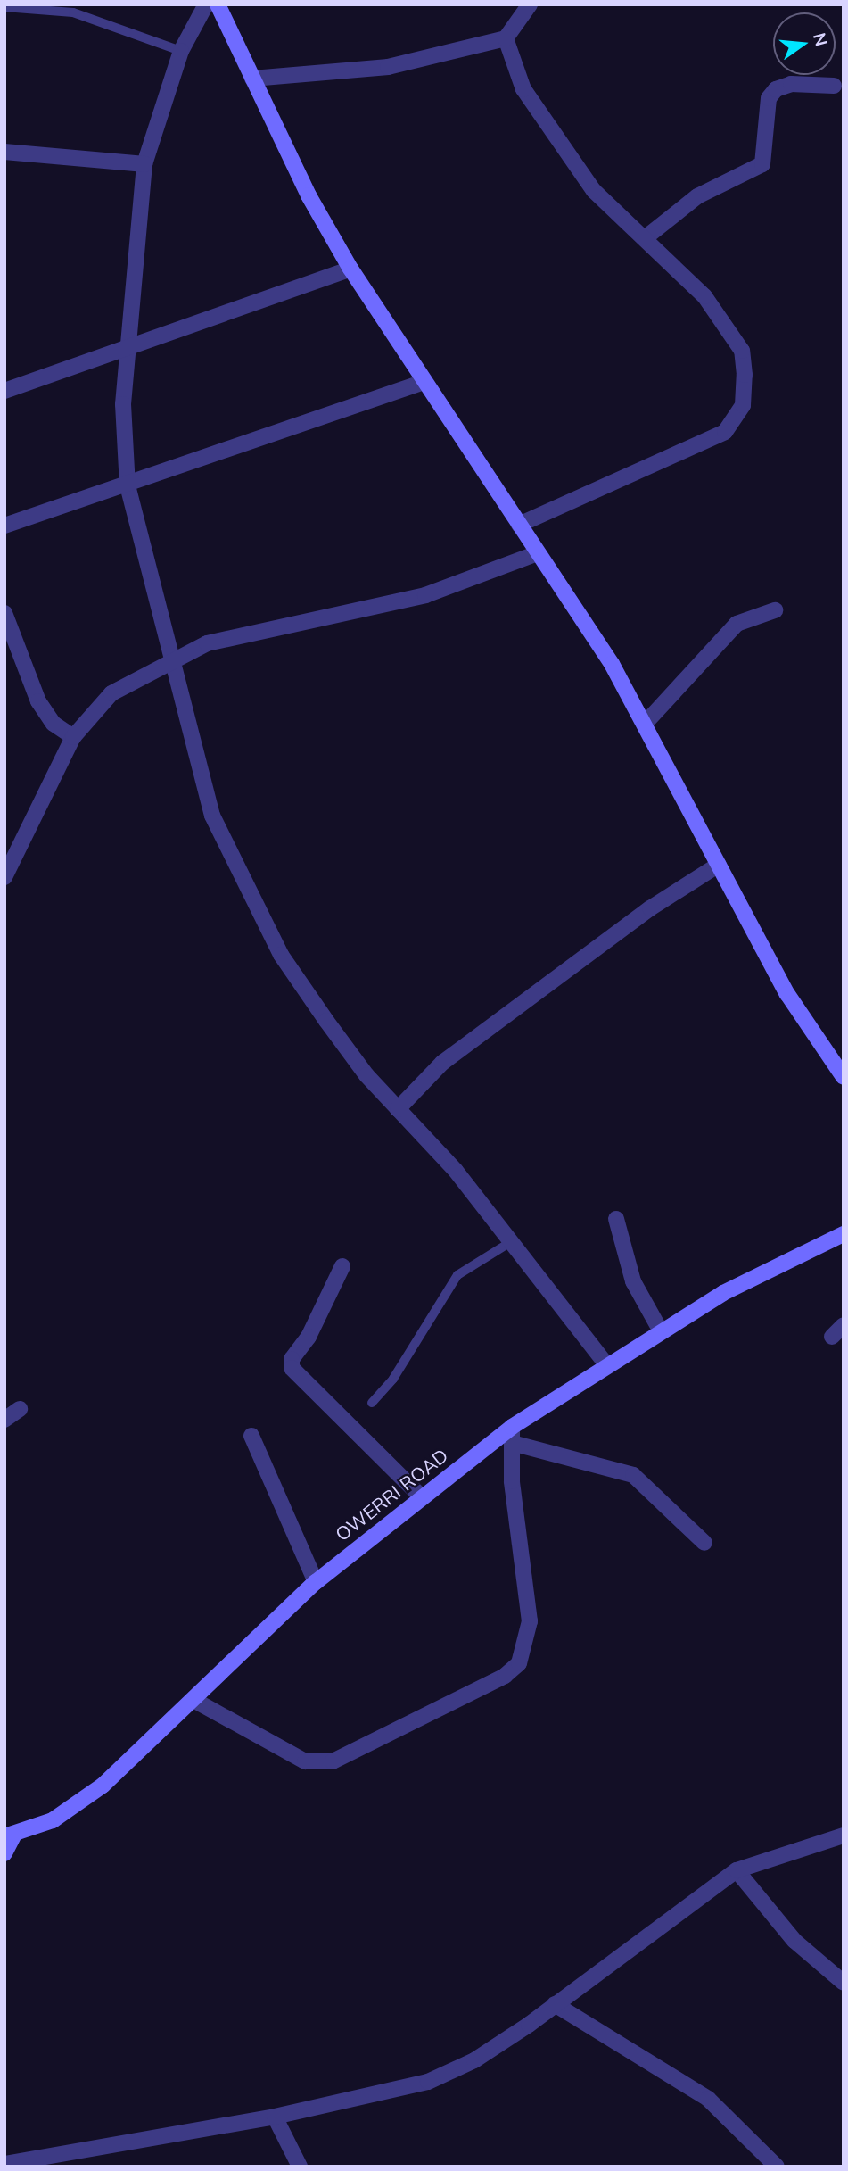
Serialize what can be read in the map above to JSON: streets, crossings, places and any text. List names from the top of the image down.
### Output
{
  "streets": {
    "main road": ["OWERRI ROAD"]
  },
  "north": "right"
}
